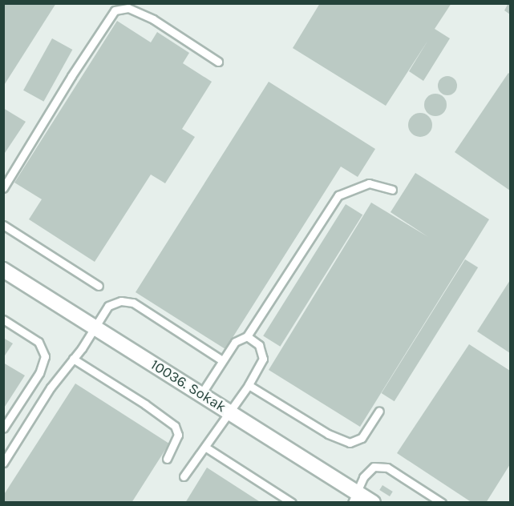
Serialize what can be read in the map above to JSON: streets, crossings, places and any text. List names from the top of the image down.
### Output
{
  "streets": {
    "street": ["10036. Sokak"]
  }
}
